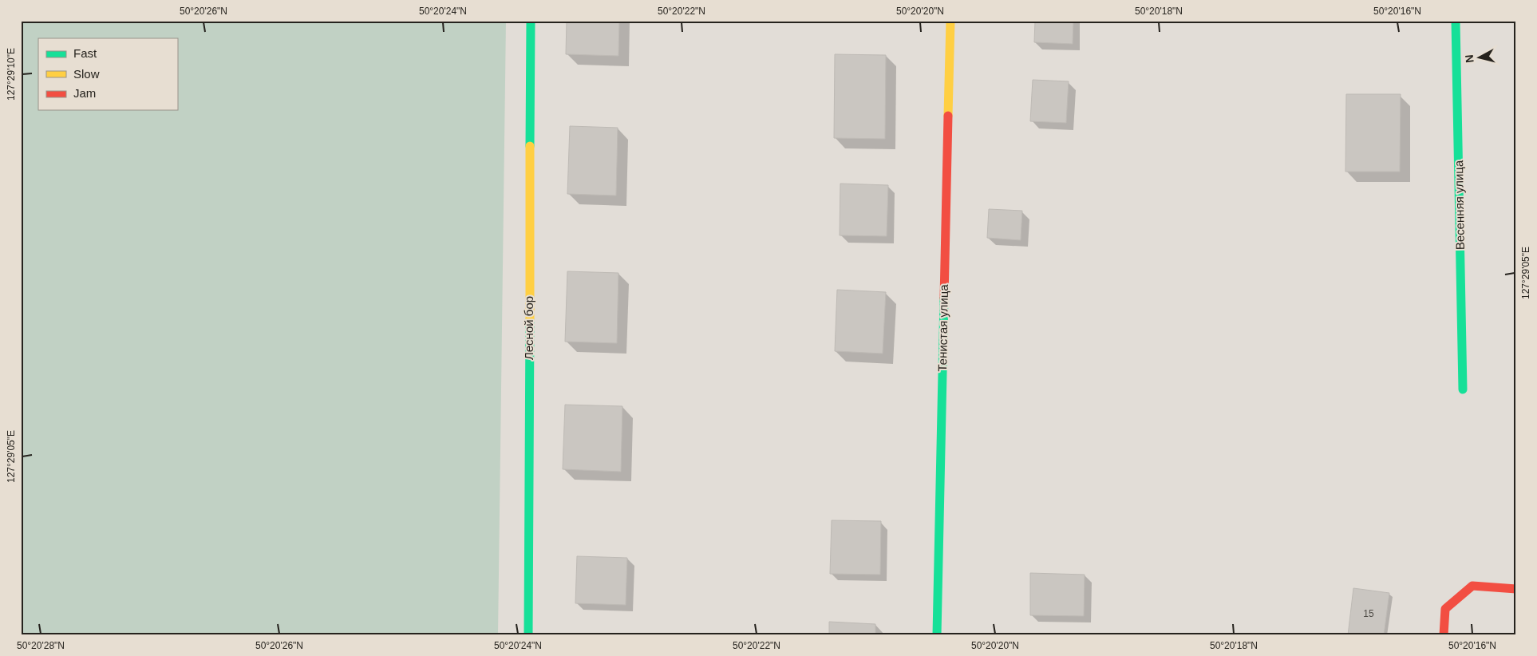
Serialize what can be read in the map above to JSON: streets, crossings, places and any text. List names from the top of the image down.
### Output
{
  "streets": {
    "street": ["Весенняя улица", "Лесной бор", "Тенистая улица"]
  },
  "house_numbers": ["15"],
  "legend": ["Fast", "Slow", "Jam"],
  "north": "left",
  "coordinates": [
    "50°20'26\"N",
    "50°20'24\"N",
    "50°20'22\"N",
    "50°20'20\"N",
    "50°20'18\"N",
    "50°20'16\"N",
    "127°29'10\"E",
    "127°29'05\"E",
    "50°20'28\"N"
  ]
}
